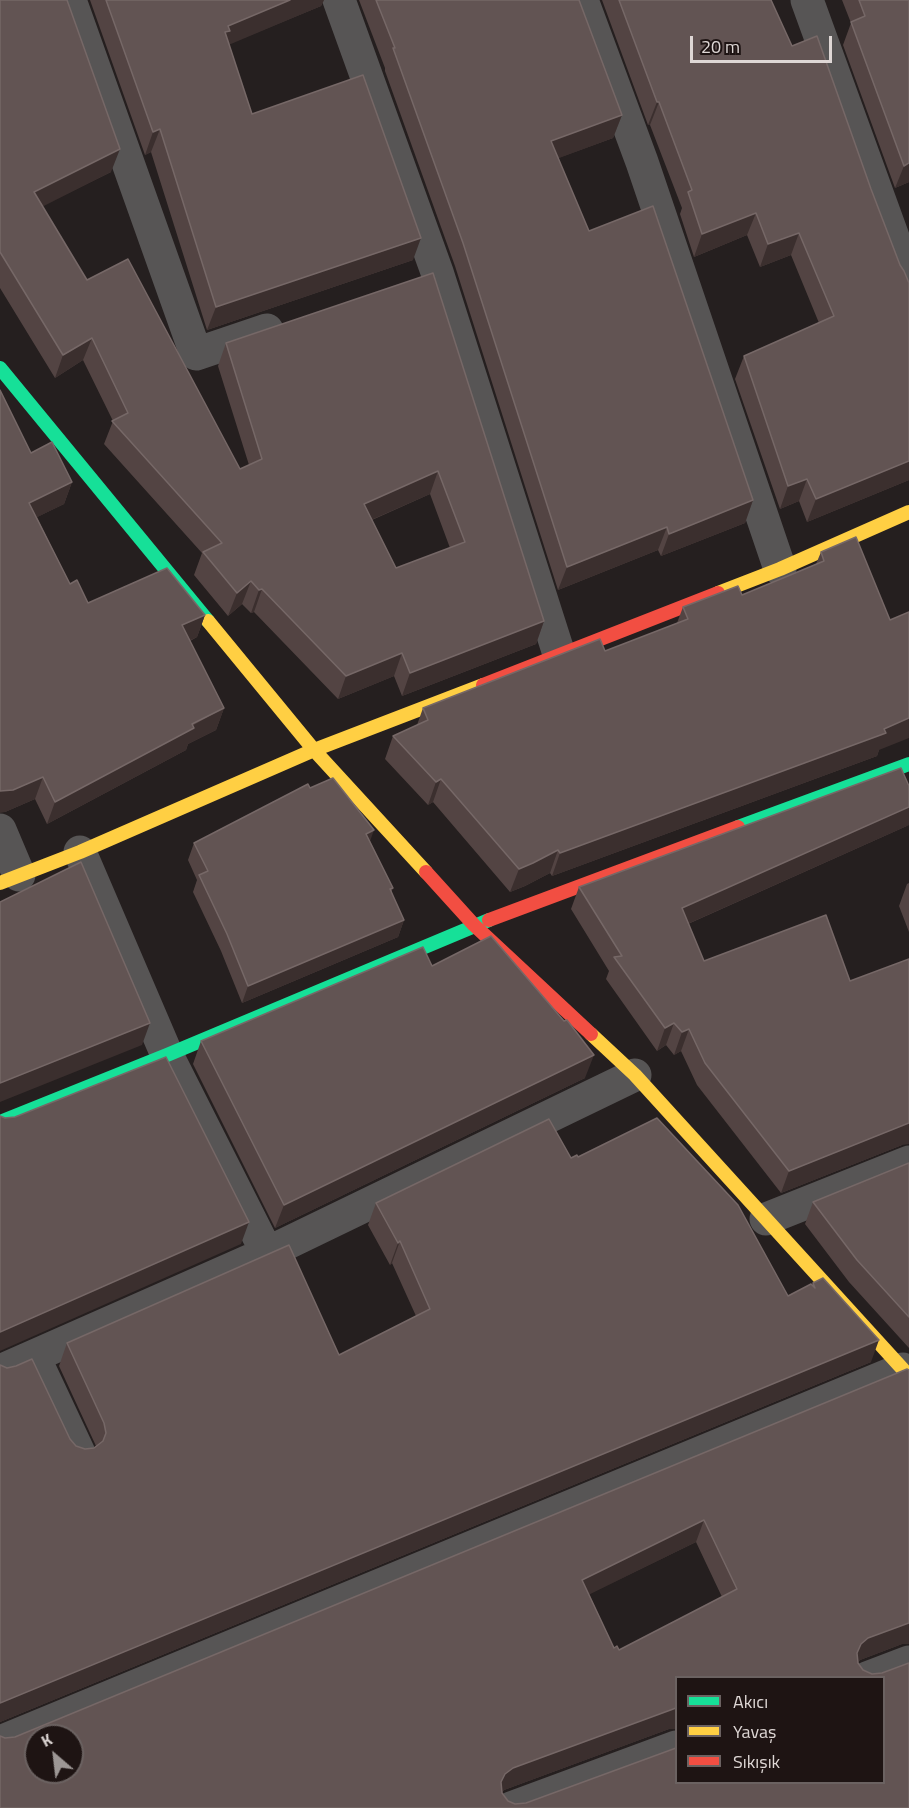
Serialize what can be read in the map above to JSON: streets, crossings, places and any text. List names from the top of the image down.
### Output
{
  "legend": ["Akıcı", "Yavaş", "Sıkışık"],
  "scale_bar": "20 m",
  "north": "top left"
}
